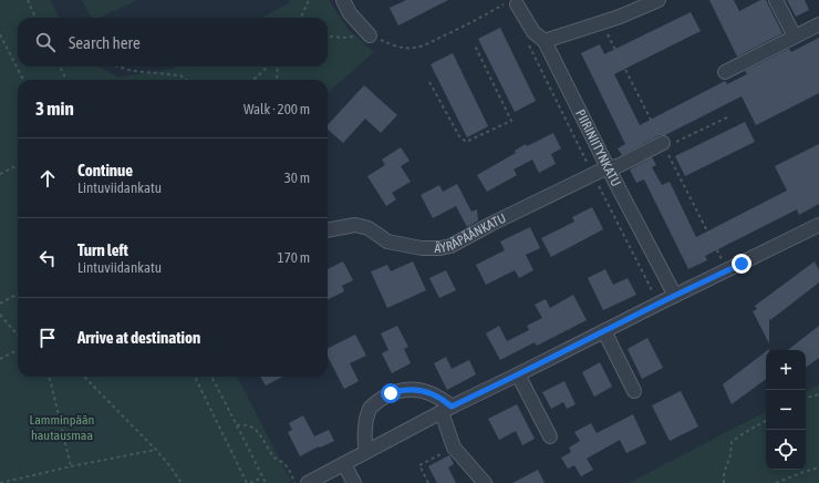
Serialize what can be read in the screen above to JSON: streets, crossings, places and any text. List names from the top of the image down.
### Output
{
  "streets": {
    "street": ["PIIRINIITYNKATU", "ÄYRÄPÄÄNKATU"]
  },
  "crossings": [
    ["PIIRINIITYNKATU", "ÄYRÄPÄÄNKATU"]
  ],
  "parks": ["Lamminpään hautausmaa"],
  "page": {
    "search": "Search here",
    "heading": ["3 min", "Walk · 200 m"],
    "list": [
      ["Continue", "Lintuviidankatu", "30 m"],
      ["Turn left", "Lintuviidankatu", "170 m"],
      "Arrive at destination"
    ],
    "map_buttons": ["+", "−"]
  }
}
